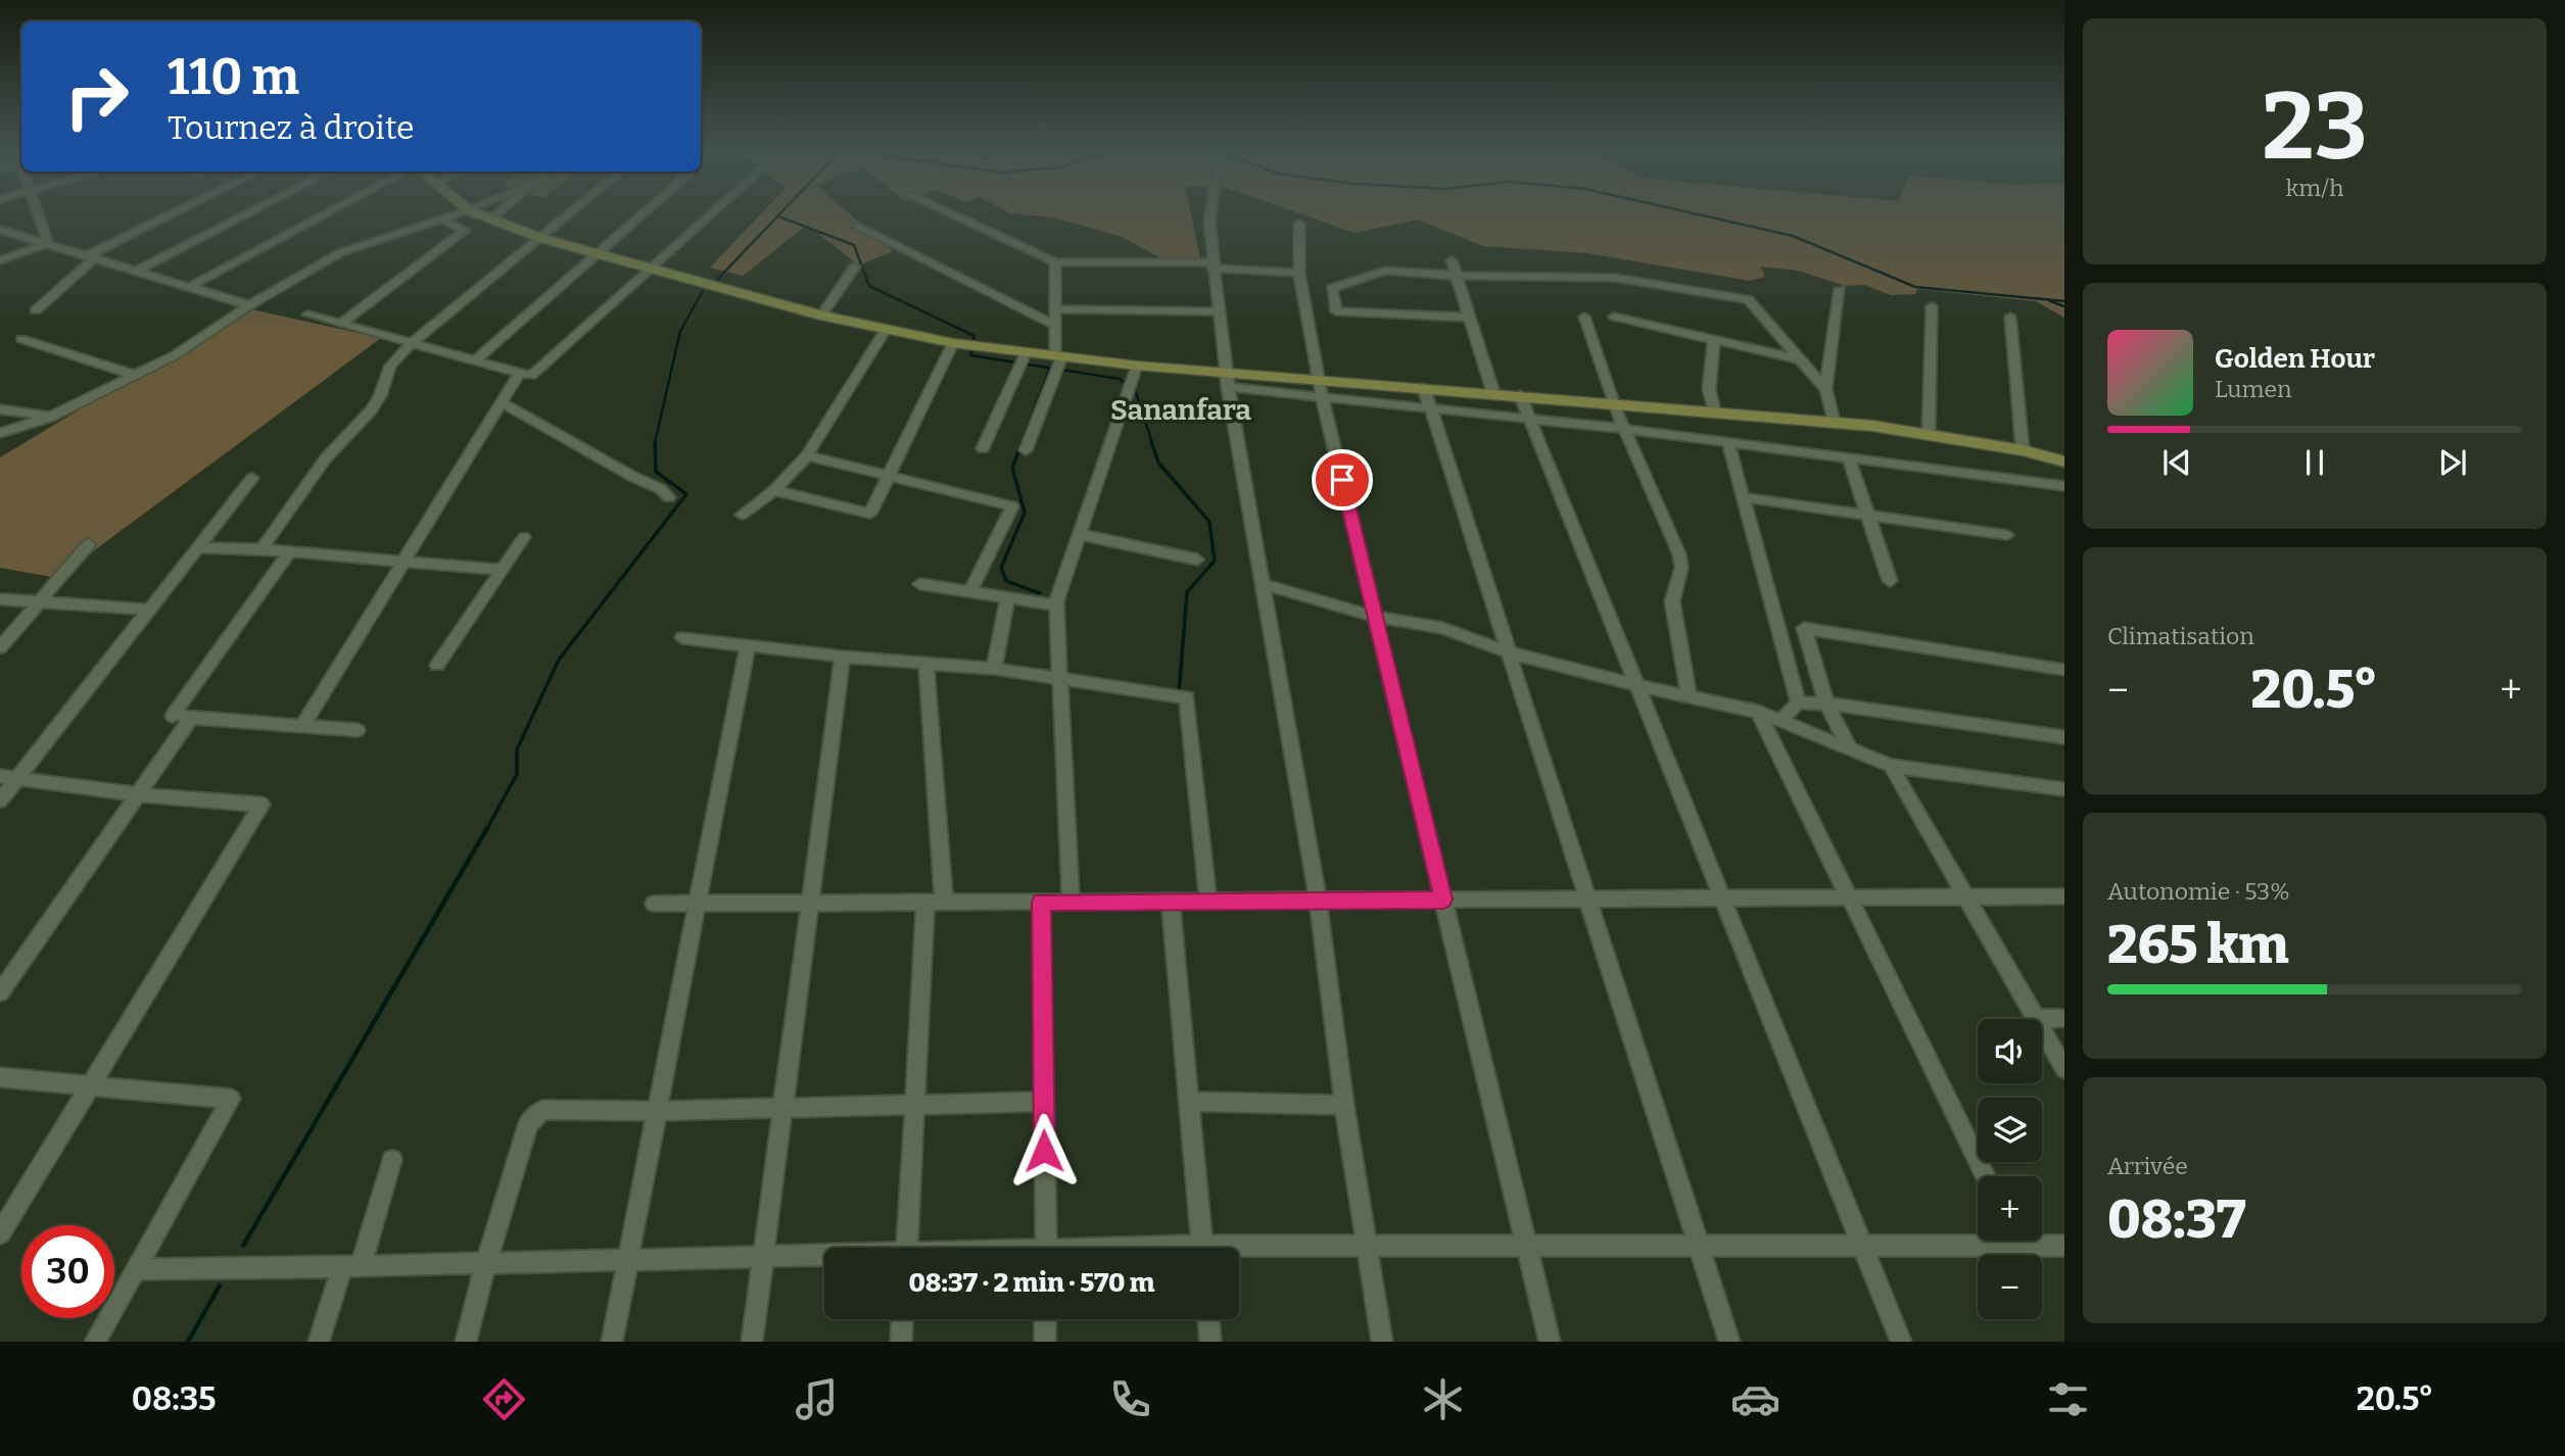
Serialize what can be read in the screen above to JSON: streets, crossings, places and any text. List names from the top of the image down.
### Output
{
  "districts": ["Sananfara"],
  "page": {
    "tile": [
      ["23", "km/h"],
      "Climatisation",
      ["Autonomie · 53%", "265 km"],
      ["Arrivée", "08:37"]
    ],
    "turn": ["110 m", "Tournez à droite"],
    "song": ["Golden Hour", "Lumen"],
    "heat": ["−", "20.5°", "+"],
    "map_buttons": ["+", "−"],
    "limit": "30",
    "trip": "08:37 · 2 min · 570 m",
    "tabs": ["08:35", "20.5°"]
  }
}
